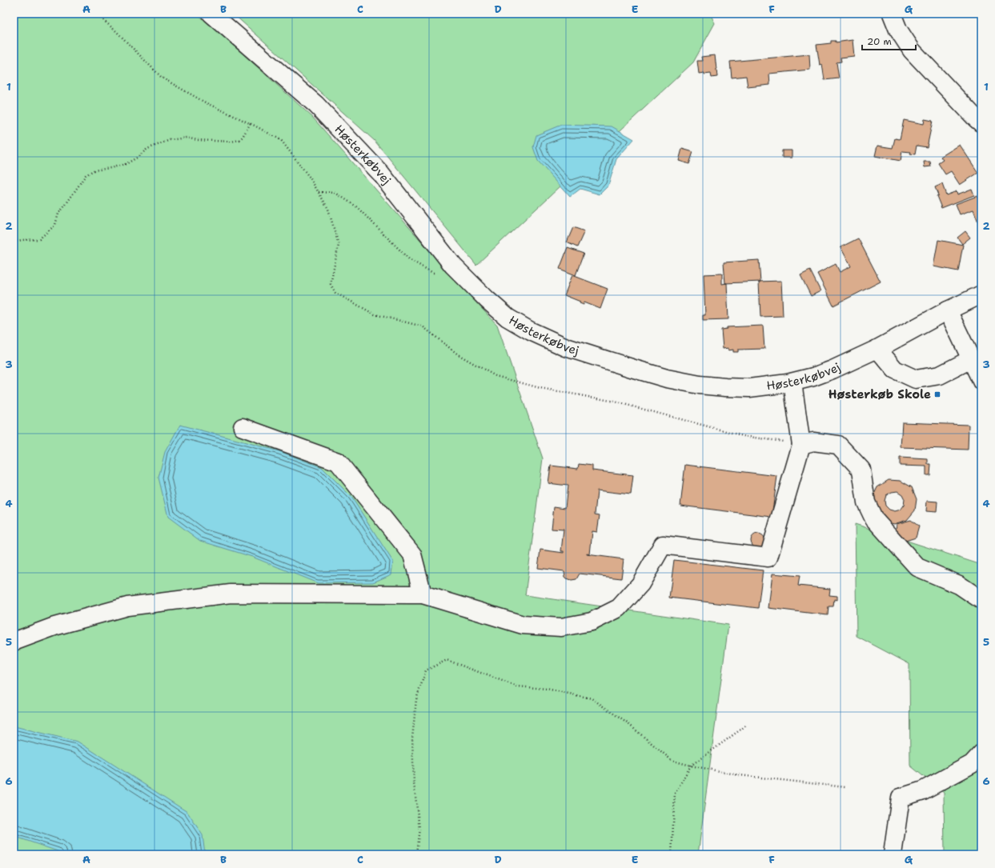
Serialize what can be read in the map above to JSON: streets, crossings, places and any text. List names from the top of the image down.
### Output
{
  "streets": {
    "street": ["Høsterkøbvej"]
  },
  "places": {
    "transit": ["Høsterkøb Skole"]
  },
  "scale_bar": "20 m",
  "grid": {
    "columns": [
      "A",
      "B",
      "C",
      "D",
      "E",
      "F",
      "G"
    ],
    "rows": [
      "1",
      "2",
      "3",
      "4",
      "5",
      "6"
    ]
  }
}
